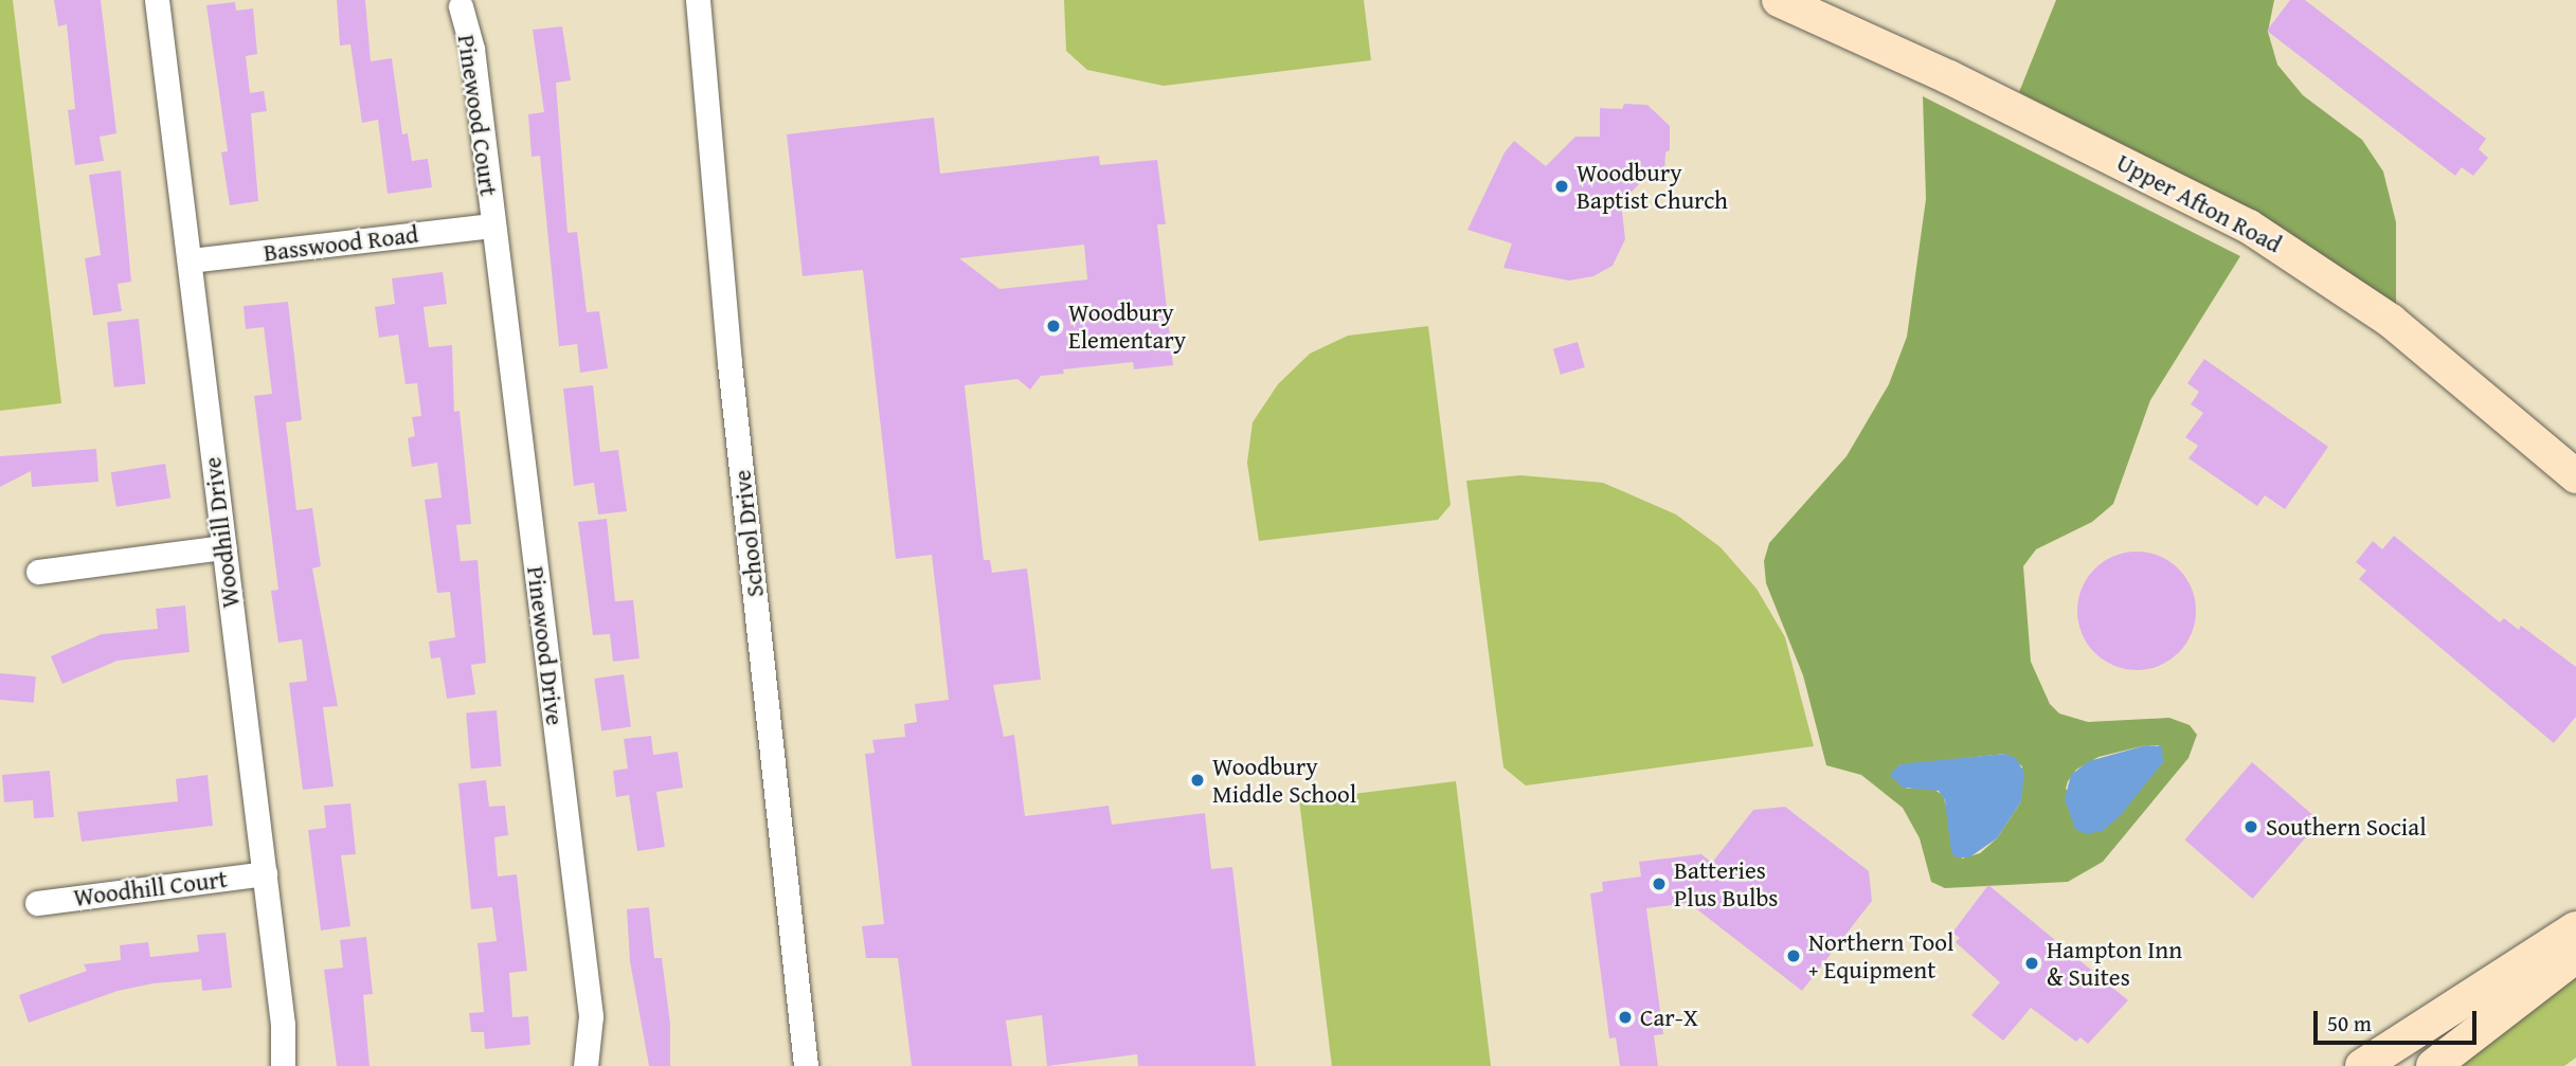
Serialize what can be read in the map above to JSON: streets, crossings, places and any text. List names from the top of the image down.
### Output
{
  "streets": {
    "street": [
      "Pinewood Court",
      "Upper Afton Road",
      "Basswood Road",
      "Woodhill Drive",
      "School Drive",
      "Pinewood Drive",
      "Woodhill Court"
    ]
  },
  "crossings": [
    ["Pinewood Court", "Basswood Road"],
    ["Pinewood Court", "Pinewood Drive"],
    ["Basswood Road", "Woodhill Drive"],
    ["Basswood Road", "Pinewood Drive"],
    ["Woodhill Drive", "Woodhill Court"]
  ],
  "places": [
    "Woodbury Baptist Church",
    "Woodbury Elementary",
    "Woodbury Middle School",
    "Southern Social",
    "Batteries Plus Bulbs",
    "Northern Tool + Equipment",
    "Hampton Inn & Suites",
    "Car-X"
  ],
  "scale_bar": "50 m"
}
